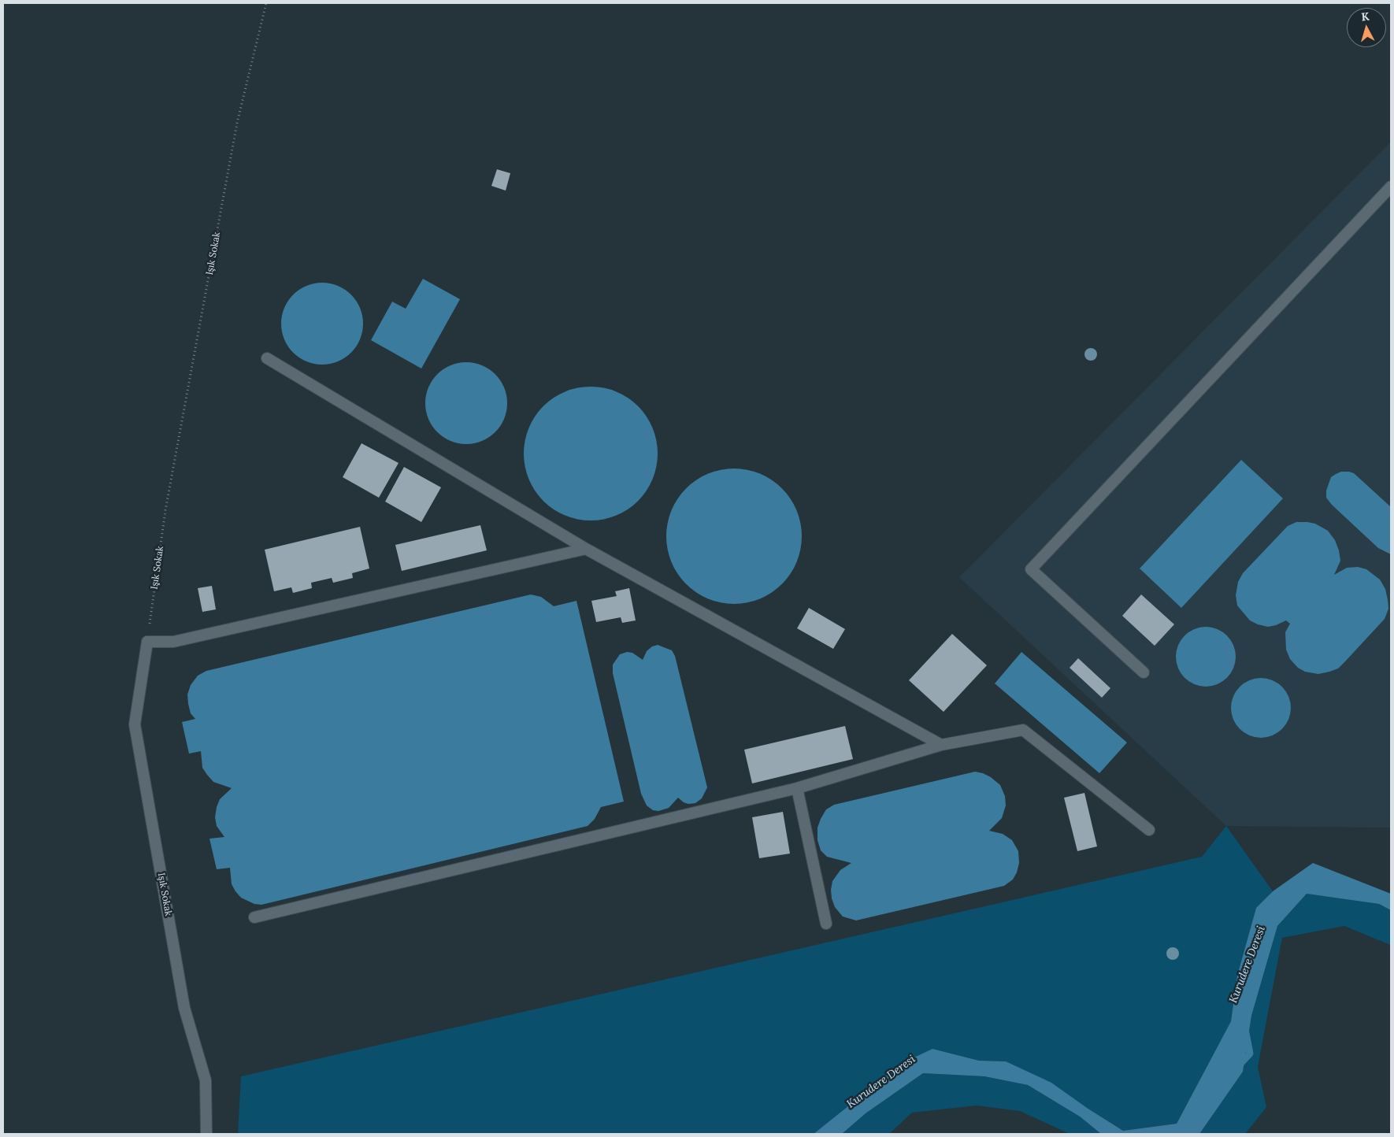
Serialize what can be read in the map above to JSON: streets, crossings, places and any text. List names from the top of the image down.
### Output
{
  "streets": {
    "street": ["Işık Sokak"]
  },
  "water": ["Kurudere Deresi"],
  "north": "top"
}
